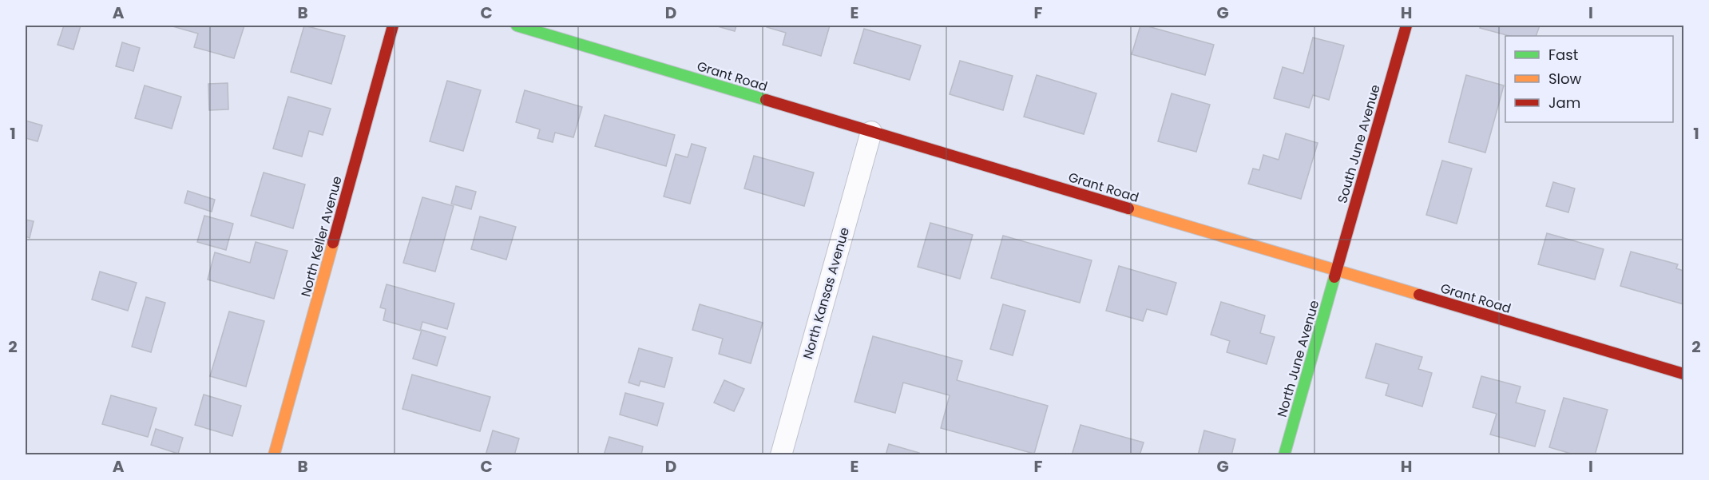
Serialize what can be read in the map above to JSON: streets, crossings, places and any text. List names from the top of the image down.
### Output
{
  "streets": {
    "main road": [
      "Grant Road",
      "South June Avenue",
      "North Keller Avenue",
      "North June Avenue"
    ],
    "street": ["North Kansas Avenue"]
  },
  "crossings": [
    ["Grant Road", "South June Avenue"],
    ["Grant Road", "North Kansas Avenue"],
    ["Grant Road", "North June Avenue"],
    ["South June Avenue", "North June Avenue"]
  ],
  "legend": ["Fast", "Slow", "Jam"],
  "grid": {
    "columns": [
      "A",
      "B",
      "C",
      "D",
      "E",
      "F",
      "G",
      "H",
      "I"
    ],
    "rows": ["1", "2"]
  }
}
